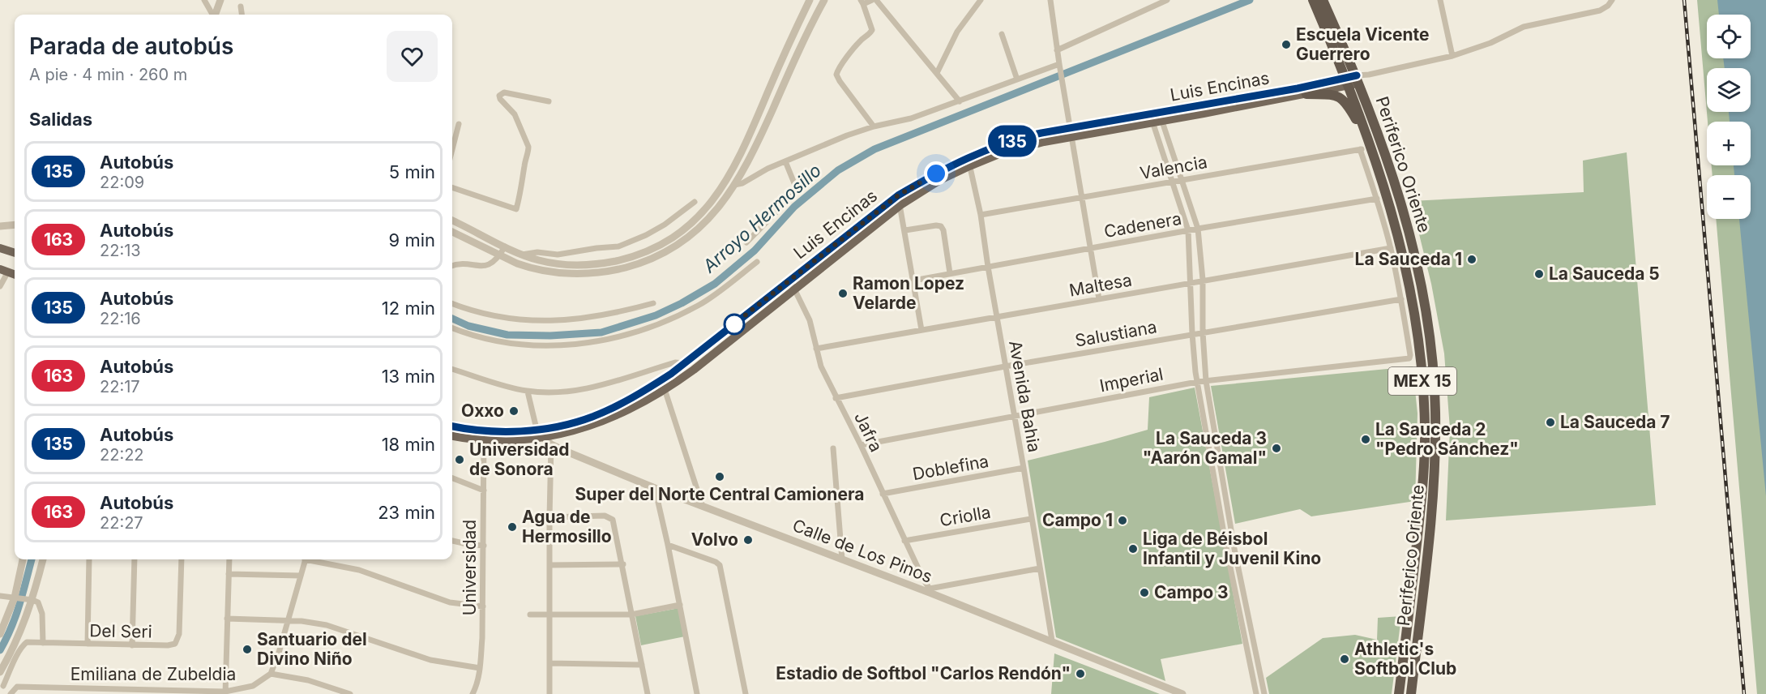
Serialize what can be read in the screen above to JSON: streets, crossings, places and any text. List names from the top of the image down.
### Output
{
  "streets": {
    "highway": ["Periferico Oriente", "MEX 15"],
    "main road": ["Luis Encinas"],
    "street": [
      "Valencia",
      "Cadenera",
      "Maltesa",
      "Salustiana",
      "Imperial",
      "Avenida Bahia",
      "Jafra",
      "Doblefina",
      "Criolla",
      "Calle de Los Pinos",
      "Universidad",
      "Del Seri",
      "Emiliana de Zubeldia"
    ]
  },
  "crossings": [
    ["Luis Encinas", "Periferico Oriente"],
    ["Luis Encinas", "Avenida Bahia"],
    ["Luis Encinas", "Jafra"],
    ["Luis Encinas", "Calle de Los Pinos"],
    ["Luis Encinas", "Universidad"],
    ["Periferico Oriente", "Valencia"],
    ["Valencia", "Avenida Bahia"],
    ["Cadenera", "Avenida Bahia"],
    ["Maltesa", "Avenida Bahia"],
    ["Maltesa", "Jafra"],
    ["Salustiana", "Imperial"],
    ["Salustiana", "Avenida Bahia"],
    ["Salustiana", "Jafra"],
    ["Imperial", "Avenida Bahia"],
    ["Imperial", "Jafra"],
    ["Avenida Bahia", "Doblefina"],
    ["Avenida Bahia", "Criolla"],
    ["Avenida Bahia", "Calle de Los Pinos"],
    ["Jafra", "Doblefina"],
    ["Jafra", "Criolla"],
    ["Jafra", "Calle de Los Pinos"],
    ["Del Seri", "Emiliana de Zubeldia"]
  ],
  "water": ["Arroyo Hermosillo"],
  "places": [
    "Escuela Vicente Guerrero",
    "La Sauceda 1",
    "La Sauceda 5",
    "Ramon Lopez Velarde",
    "Oxxo",
    "La Sauceda 7",
    "La Sauceda 2 \"Pedro Sánchez\"",
    "La Sauceda 3 \"Aarón Gamal\"",
    "Universidad de Sonora",
    "Super del Norte Central Camionera",
    "Campo 1",
    "Agua de Hermosillo",
    "Volvo",
    "Liga de Béisbol Infantil y Juvenil Kino",
    "Campo 3",
    "Santuario del Divino Niño",
    "Athletic's Softbol Club",
    "Estadio de Softbol \"Carlos Rendón\""
  ],
  "lines": ["bus line 135"],
  "page": {
    "on_map": "135",
    "map_buttons": ["+", "−"],
    "heading": [
      ["Parada de autobús", "A pie · 4 min · 260 m"],
      "Salidas"
    ],
    "list": [
      {
        "mark": "135",
        "name": "Autobús",
        "note": "22:09",
        "value": "5 min"
      },
      {
        "mark": "163",
        "name": "Autobús",
        "note": "22:13",
        "value": "9 min"
      },
      {
        "mark": "135",
        "name": "Autobús",
        "note": "22:16",
        "value": "12 min"
      },
      {
        "mark": "163",
        "name": "Autobús",
        "note": "22:17",
        "value": "13 min"
      },
      {
        "mark": "135",
        "name": "Autobús",
        "note": "22:22",
        "value": "18 min"
      },
      {
        "mark": "163",
        "name": "Autobús",
        "note": "22:27",
        "value": "23 min"
      }
    ]
  }
}
